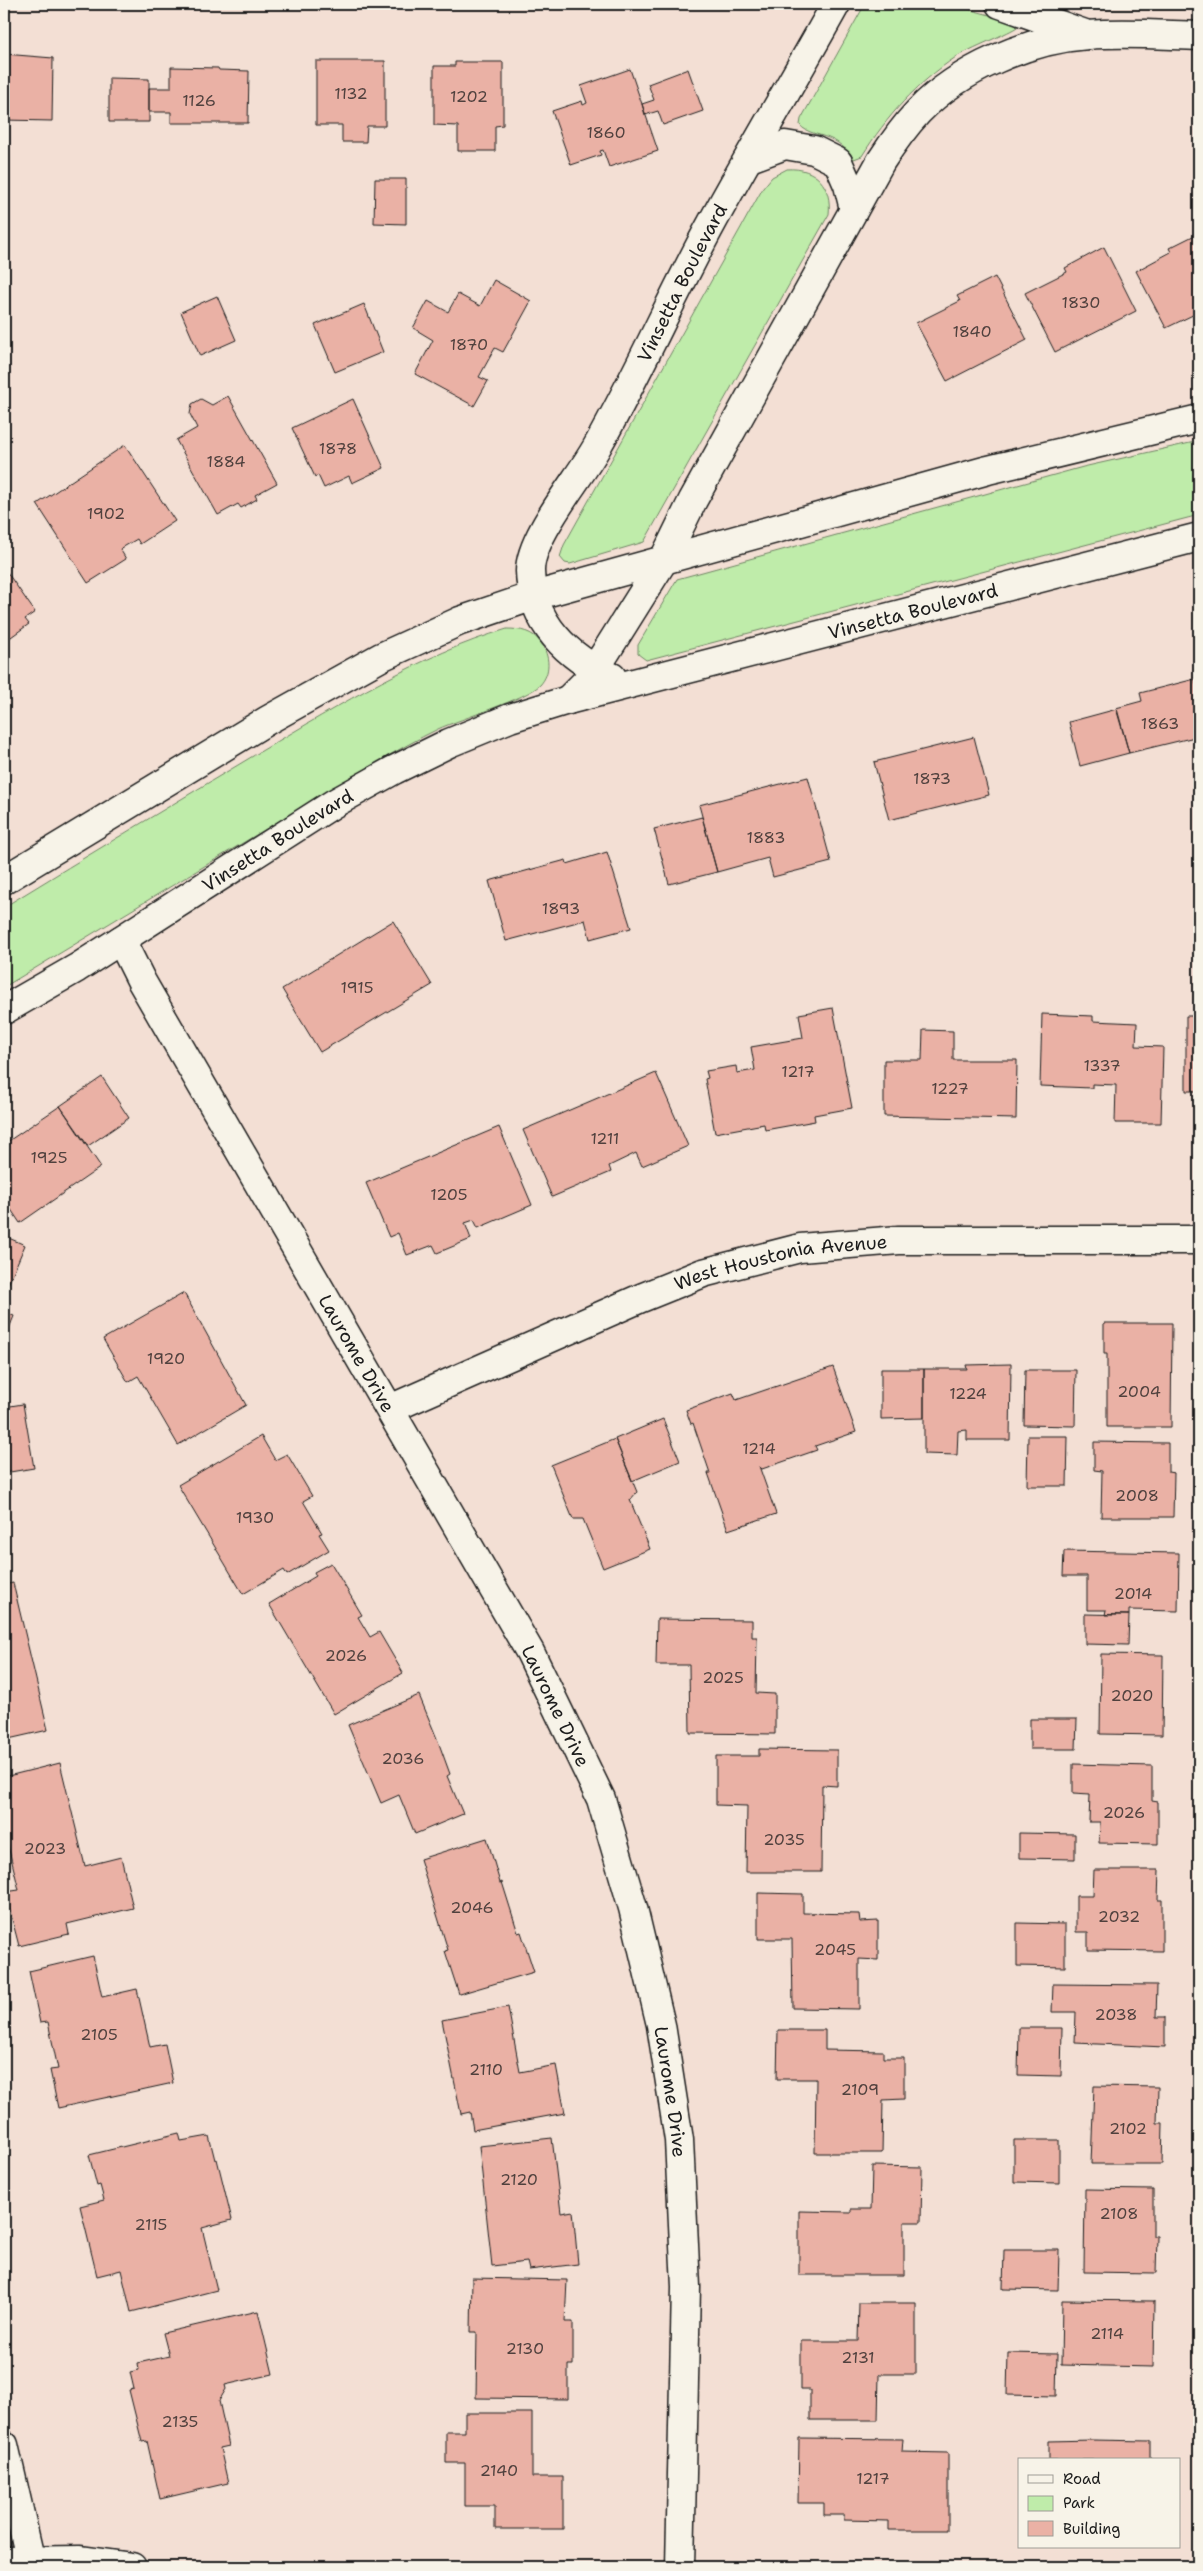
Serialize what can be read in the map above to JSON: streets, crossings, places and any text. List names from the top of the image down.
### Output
{
  "streets": {
    "street": ["Vinsetta Boulevard", "West Houstonia Avenue", "Laurome Drive"]
  },
  "crossings": [
    ["Vinsetta Boulevard", "Laurome Drive"],
    ["West Houstonia Avenue", "Laurome Drive"]
  ],
  "house_numbers": [
    "1132",
    "1202",
    "1126",
    "1860",
    "1830",
    "1840",
    "1870",
    "1878",
    "1884",
    "1902",
    "1863",
    "1873",
    "1883",
    "1893",
    "1915",
    "1337",
    "1217",
    "1227",
    "1211",
    "1925",
    "1205",
    "1920",
    "2004",
    "1224",
    "1214",
    "2008",
    "1930",
    "2014",
    "2026",
    "2025",
    "2020",
    "2036",
    "2026",
    "2035",
    "2023",
    "2046",
    "2032",
    "2045",
    "2038",
    "2105",
    "2110",
    "2109",
    "2102",
    "2120",
    "2108",
    "2115",
    "2114",
    "2130",
    "2131",
    "2135",
    "2140",
    "1217"
  ],
  "legend": ["Road", "Park", "Building"]
}
